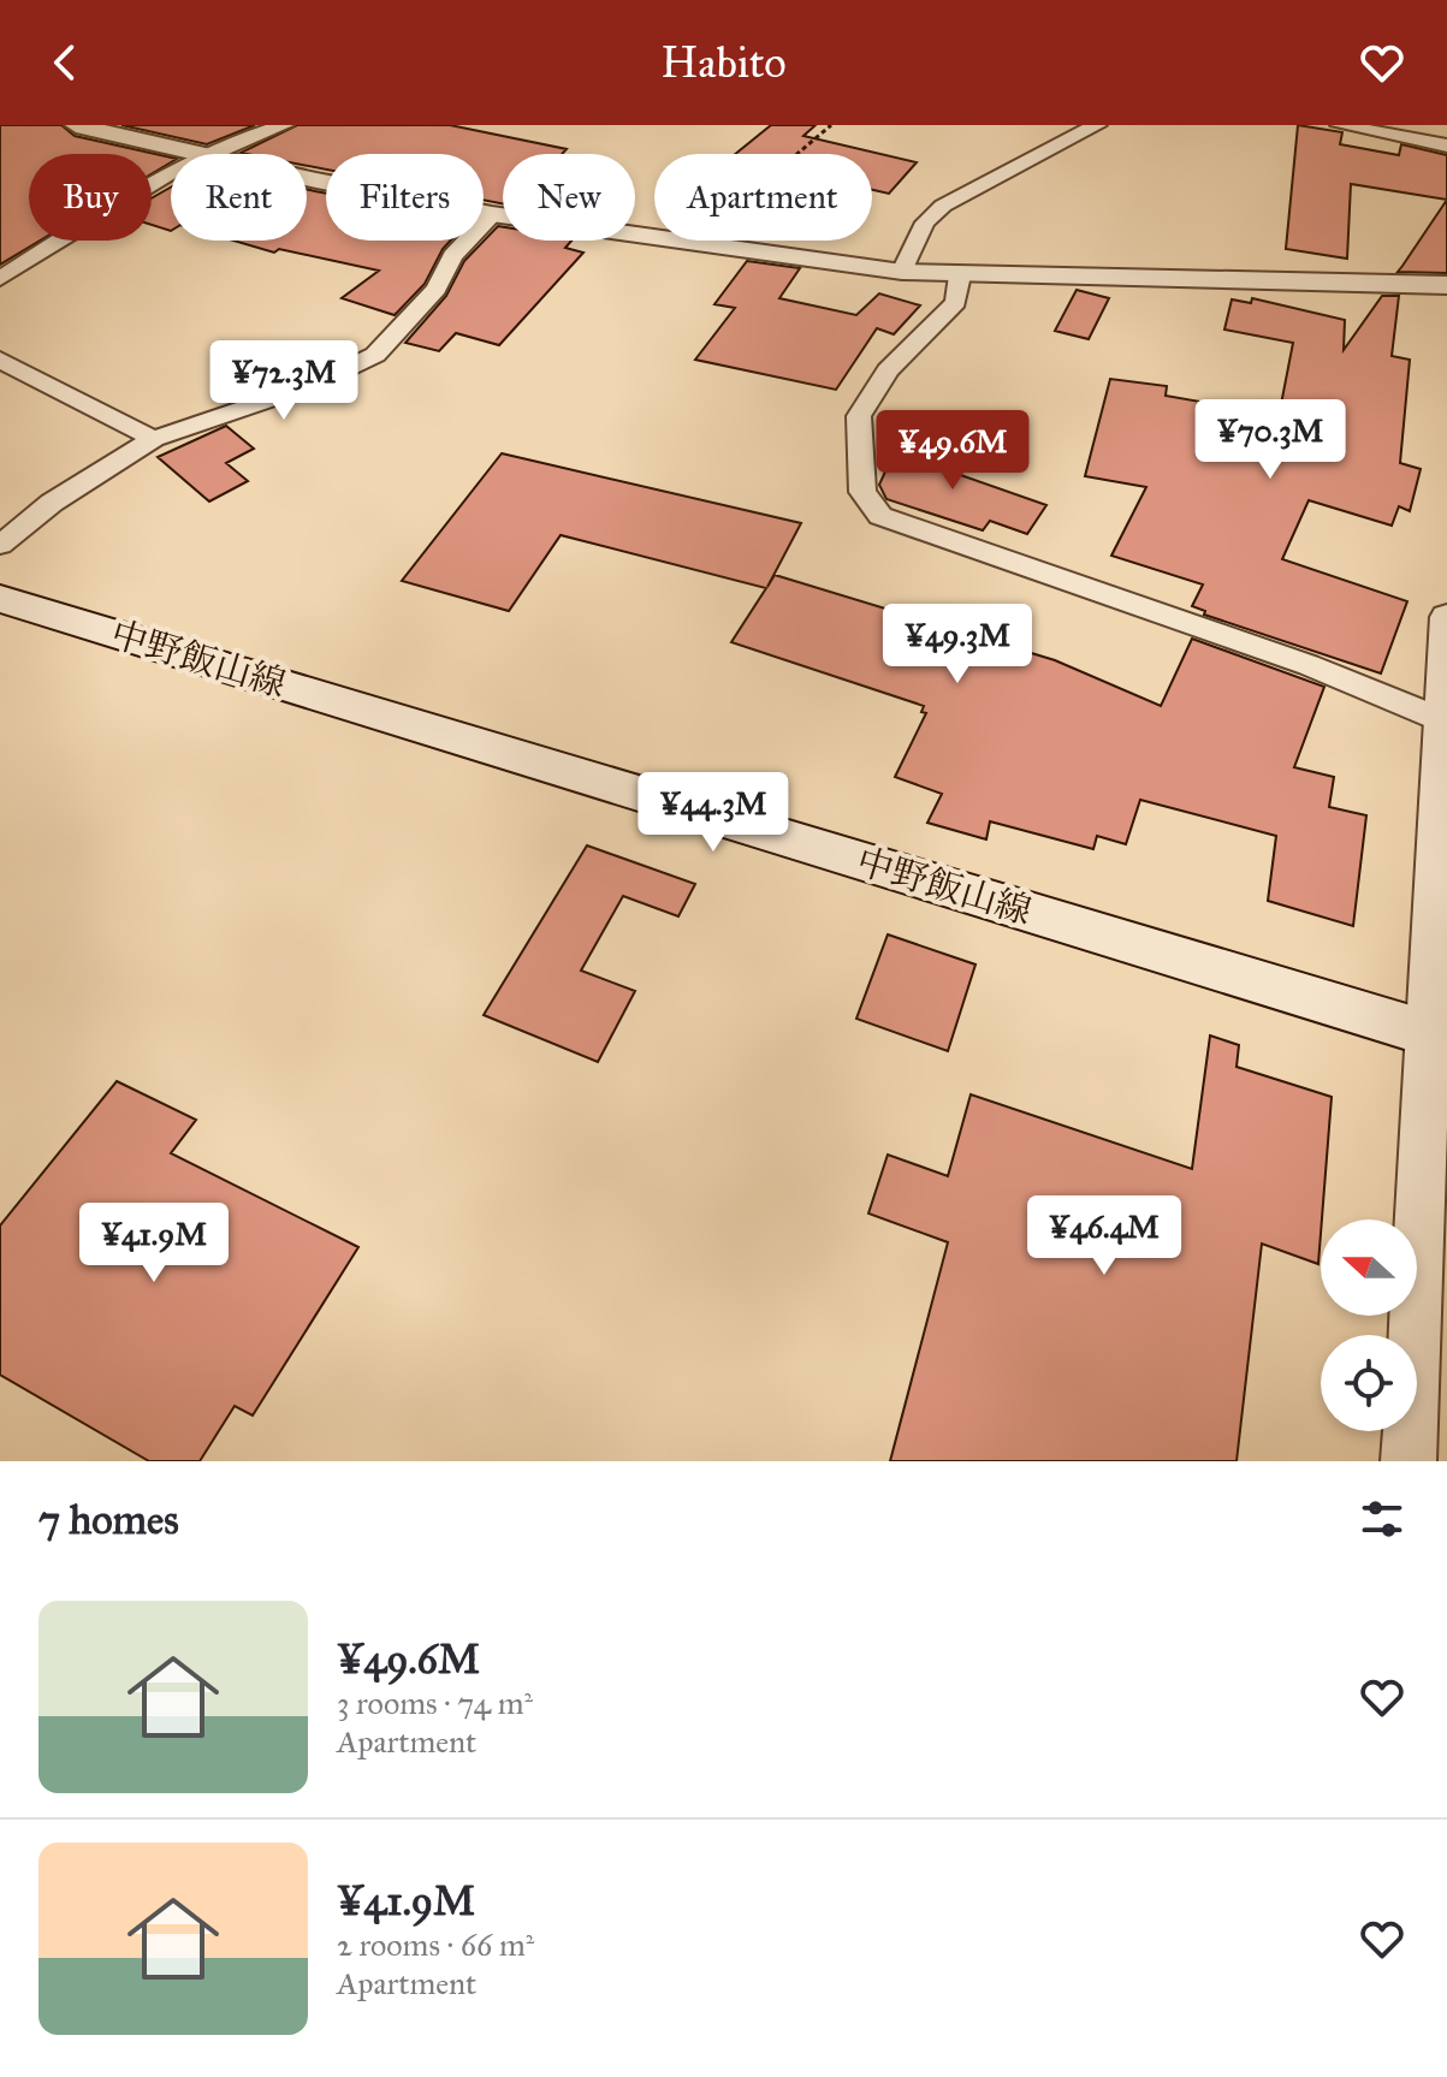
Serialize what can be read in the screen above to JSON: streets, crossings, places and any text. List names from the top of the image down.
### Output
{
  "streets": {
    "main road": ["中野飯山線"]
  },
  "north": "left",
  "page": {
    "header": "Habito",
    "chip": [
      "Buy",
      "Rent",
      "Filters",
      "New",
      "Apartment"
    ],
    "price": [
      "¥72.3M",
      "¥70.3M",
      "¥49.6M",
      "¥49.3M",
      "¥44.3M",
      "¥46.4M",
      "¥41.9M"
    ],
    "heading": "7 homes",
    "list": [
      {
        "name": "¥49.6M",
        "note": "3 rooms · 74 m² · Apartment"
      },
      {
        "name": "¥41.9M",
        "note": "2 rooms · 66 m² · Apartment"
      }
    ]
  }
}
